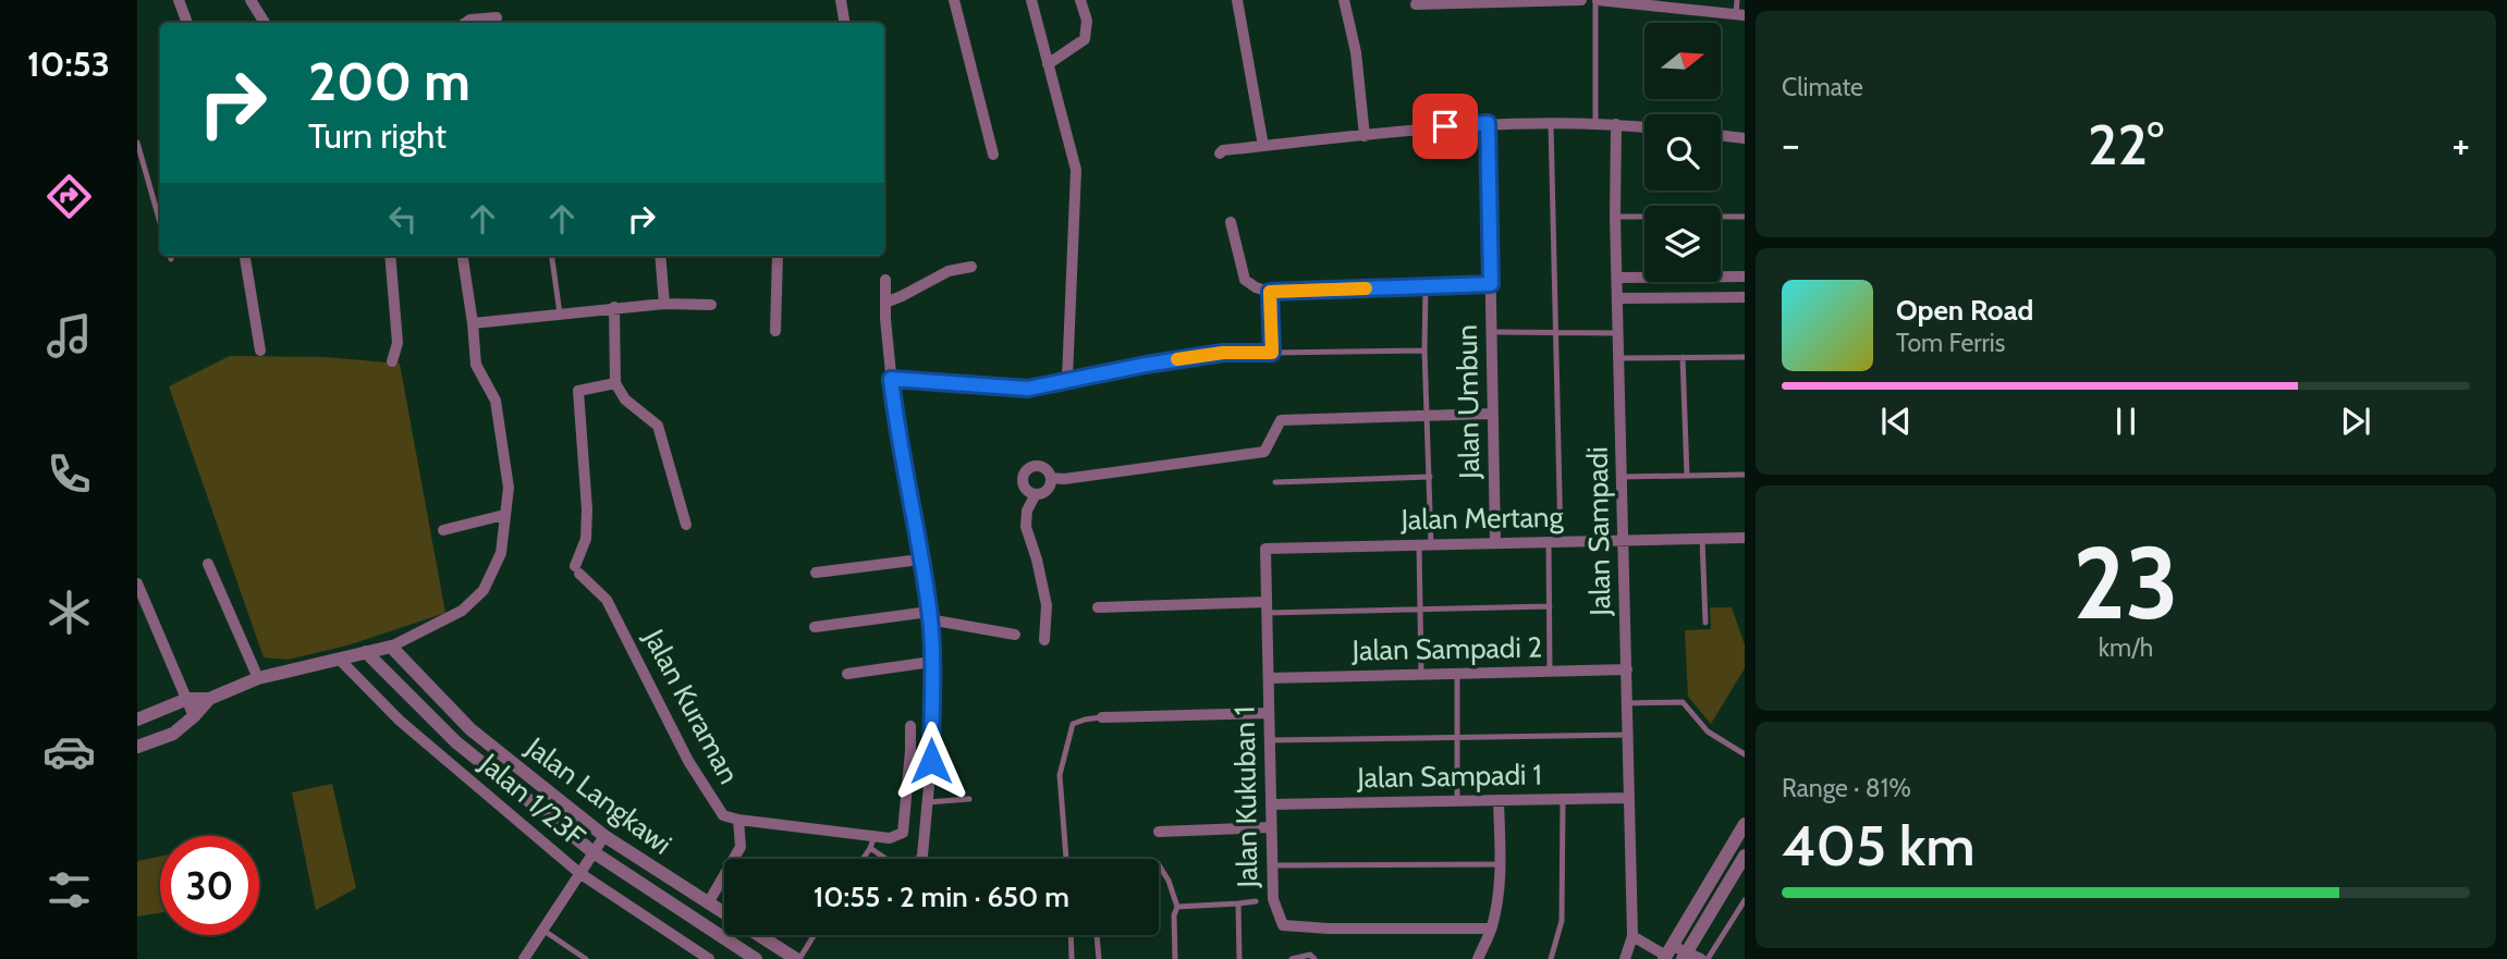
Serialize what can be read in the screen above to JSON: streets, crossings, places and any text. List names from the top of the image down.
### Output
{
  "streets": {
    "street": [
      "Jalan Umbun",
      "Jalan Mertang",
      "Jalan Sampadi",
      "Jalan Sampadi 2",
      "Jalan Kuraman",
      "Jalan Sampadi 1",
      "Jalan Langkawi",
      "Jalan Kukuban 1",
      "Jalan 1/23F"
    ]
  },
  "crossings": [
    ["Jalan Umbun", "Jalan Mertang"],
    ["Jalan Mertang", "Jalan Sampadi"],
    ["Jalan Mertang", "Jalan Kukuban 1"],
    ["Jalan Sampadi", "Jalan Sampadi 2"],
    ["Jalan Sampadi", "Jalan Sampadi 1"],
    ["Jalan Sampadi 2", "Jalan Kukuban 1"],
    ["Jalan Sampadi 1", "Jalan Kukuban 1"]
  ],
  "north": "right",
  "page": {
    "tabs": "10:53",
    "tile": [
      "Climate",
      ["23", "km/h"],
      ["Range · 81%", "405 km"]
    ],
    "turn": ["200 m", "Turn right"],
    "heat": ["−", "22°", "+"],
    "song": ["Open Road", "Tom Ferris"],
    "limit": "30",
    "trip": "10:55 · 2 min · 650 m"
  }
}
